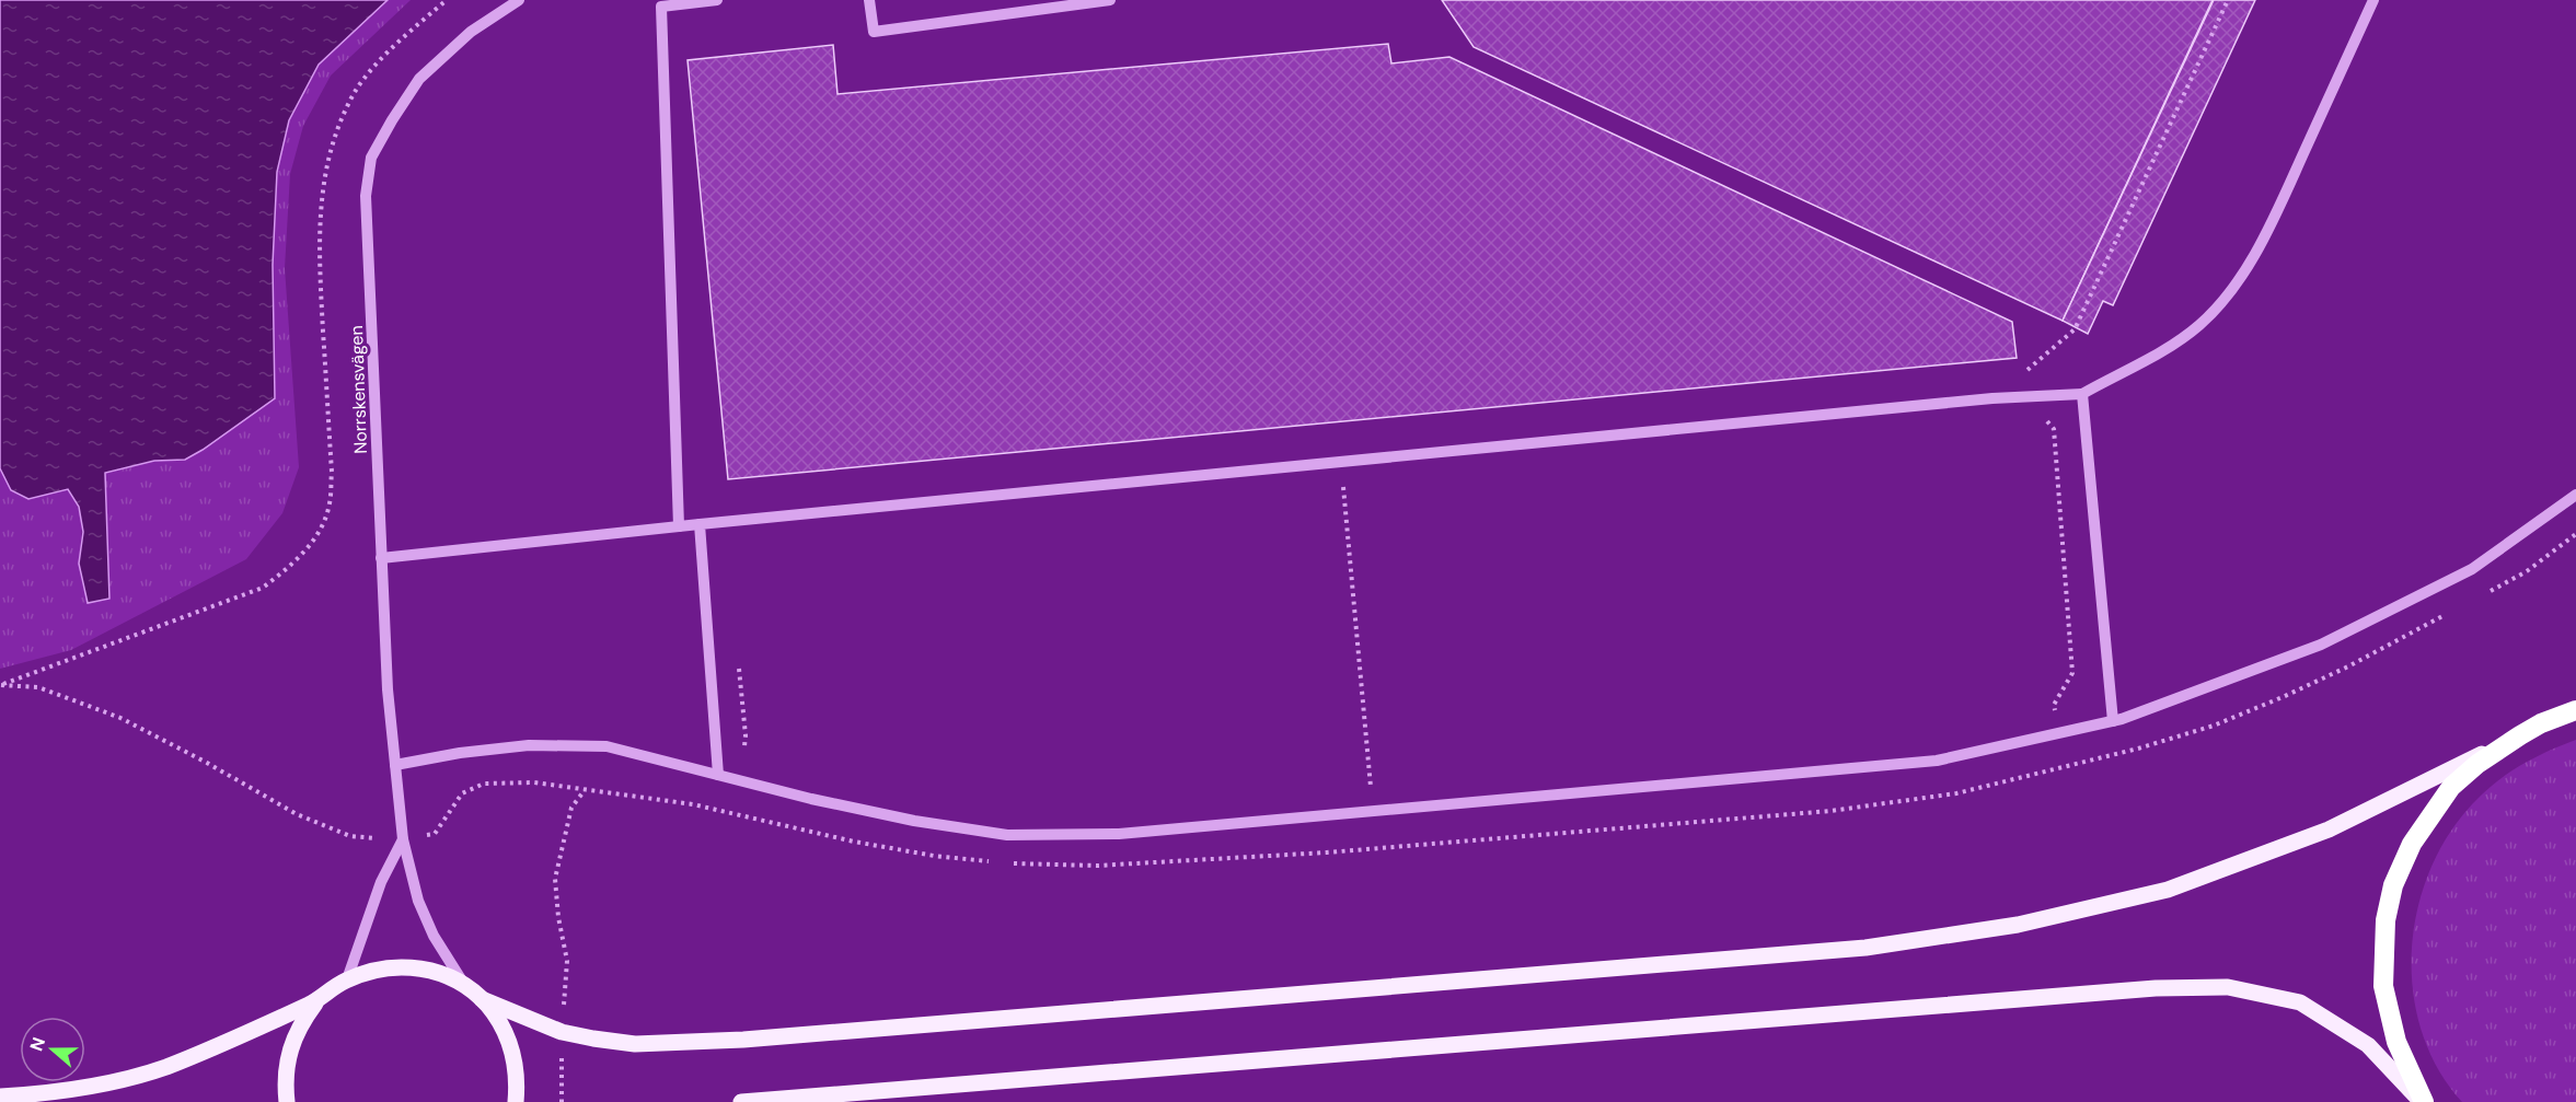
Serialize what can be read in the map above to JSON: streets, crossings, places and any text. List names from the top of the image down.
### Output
{
  "streets": {
    "street": ["Norrskensvägen"]
  },
  "north": "left"
}
